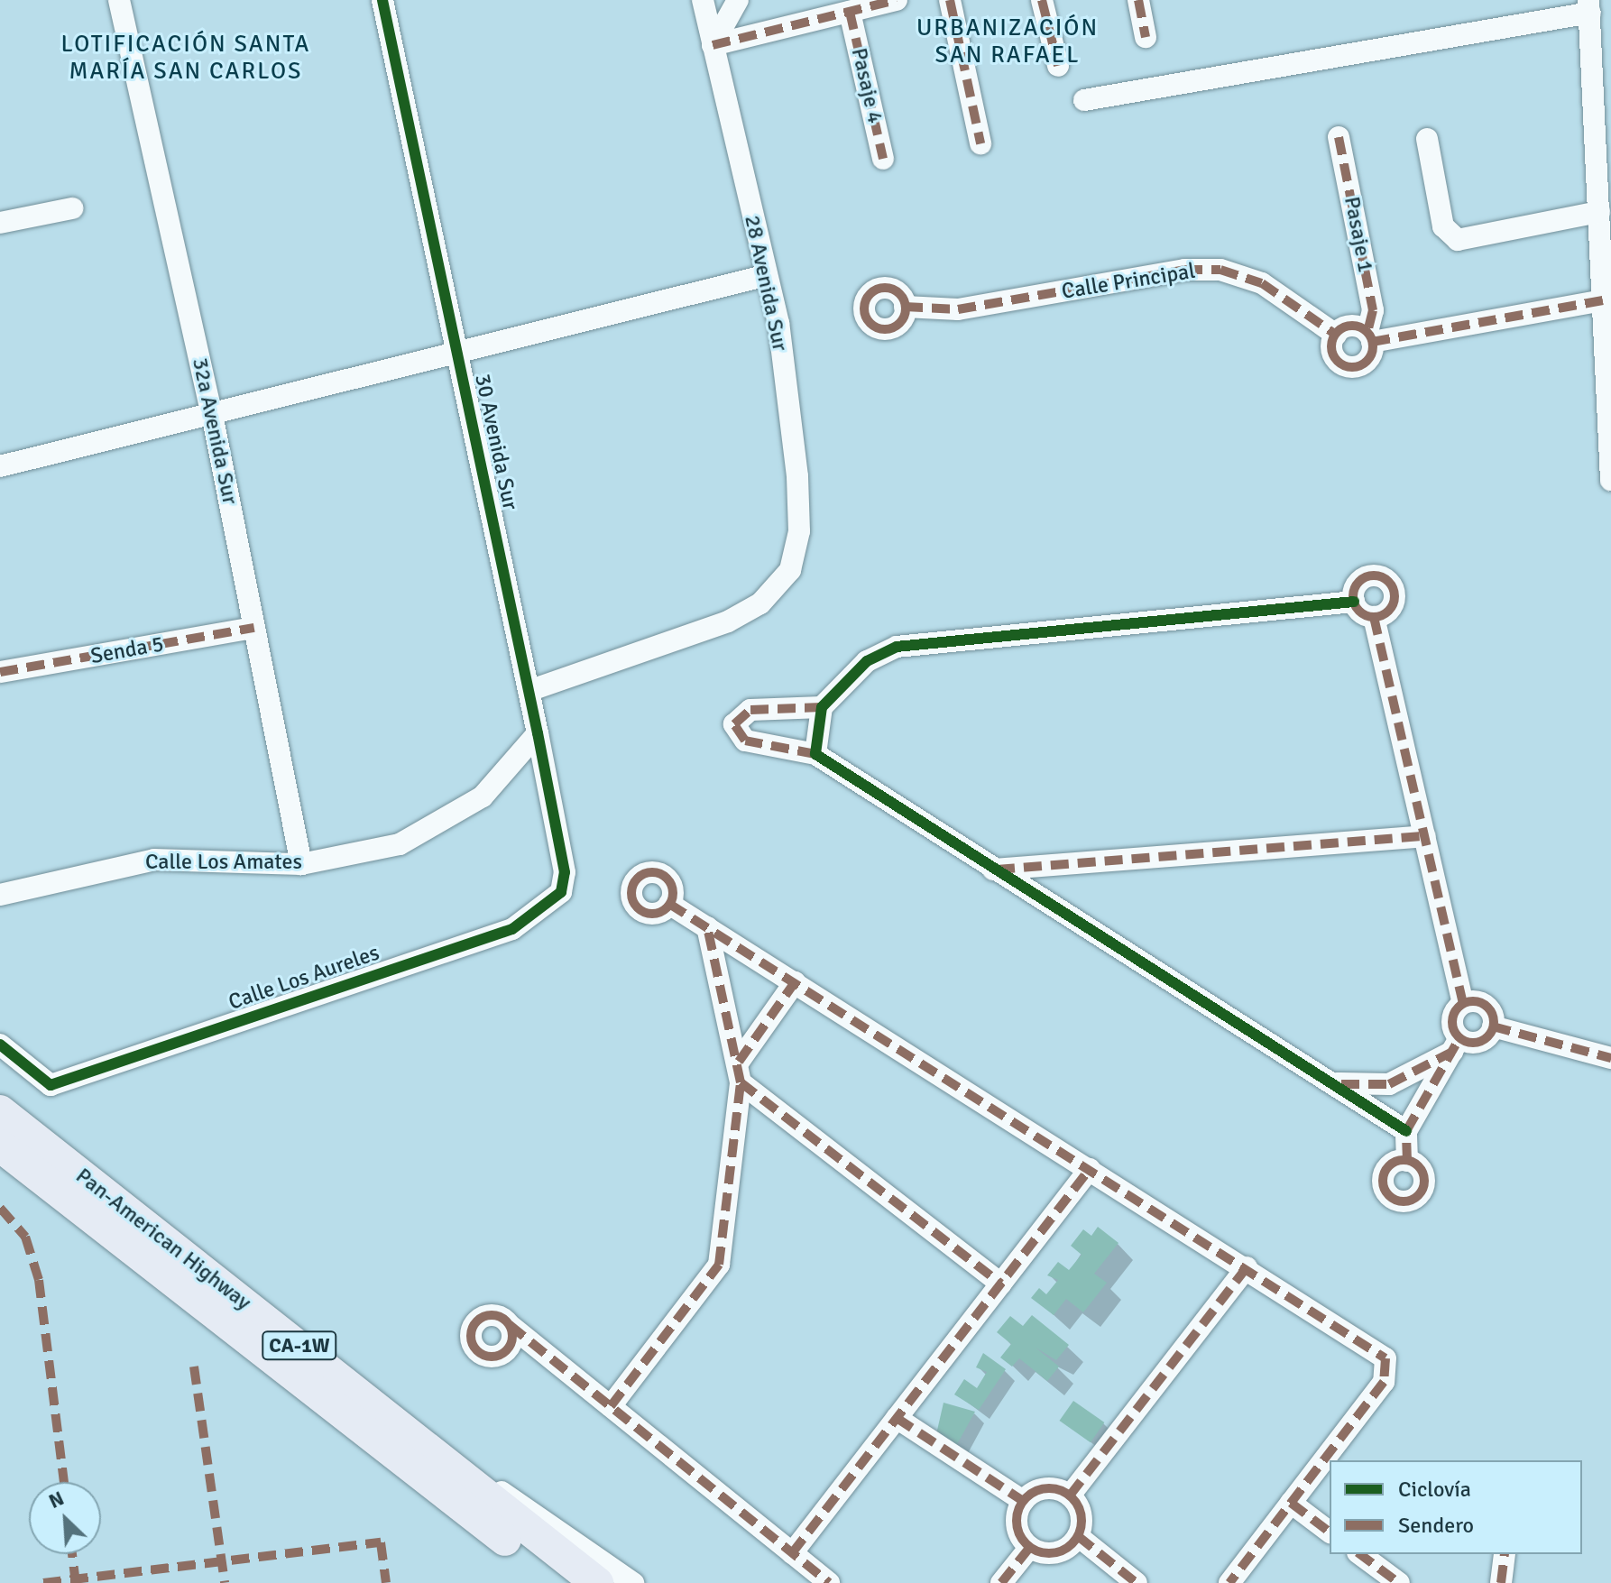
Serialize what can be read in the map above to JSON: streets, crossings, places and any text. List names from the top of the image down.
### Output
{
  "streets": {
    "highway": ["Pan-American Highway", "CA-1W"],
    "street": [
      "Pasaje 4",
      "Pasaje 1",
      "Calle Principal",
      "28 Avenida Sur",
      "32a Avenida Sur",
      "30 Avenida Sur",
      "Senda 5",
      "Calle Los Amates",
      "Calle Los Aureles"
    ]
  },
  "crossings": [
    ["Pasaje 1", "Calle Principal"],
    ["28 Avenida Sur", "30 Avenida Sur"],
    ["32a Avenida Sur", "Senda 5"],
    ["32a Avenida Sur", "Calle Los Amates"],
    ["30 Avenida Sur", "Calle Los Amates"],
    ["30 Avenida Sur", "Calle Los Aureles"]
  ],
  "districts": ["URBANIZACIÓN SAN RAFAEL", "LOTIFICACIÓN SANTA MARÍA SAN CARLOS"],
  "legend": ["Ciclovía", "Sendero"],
  "north": "top left"
}
